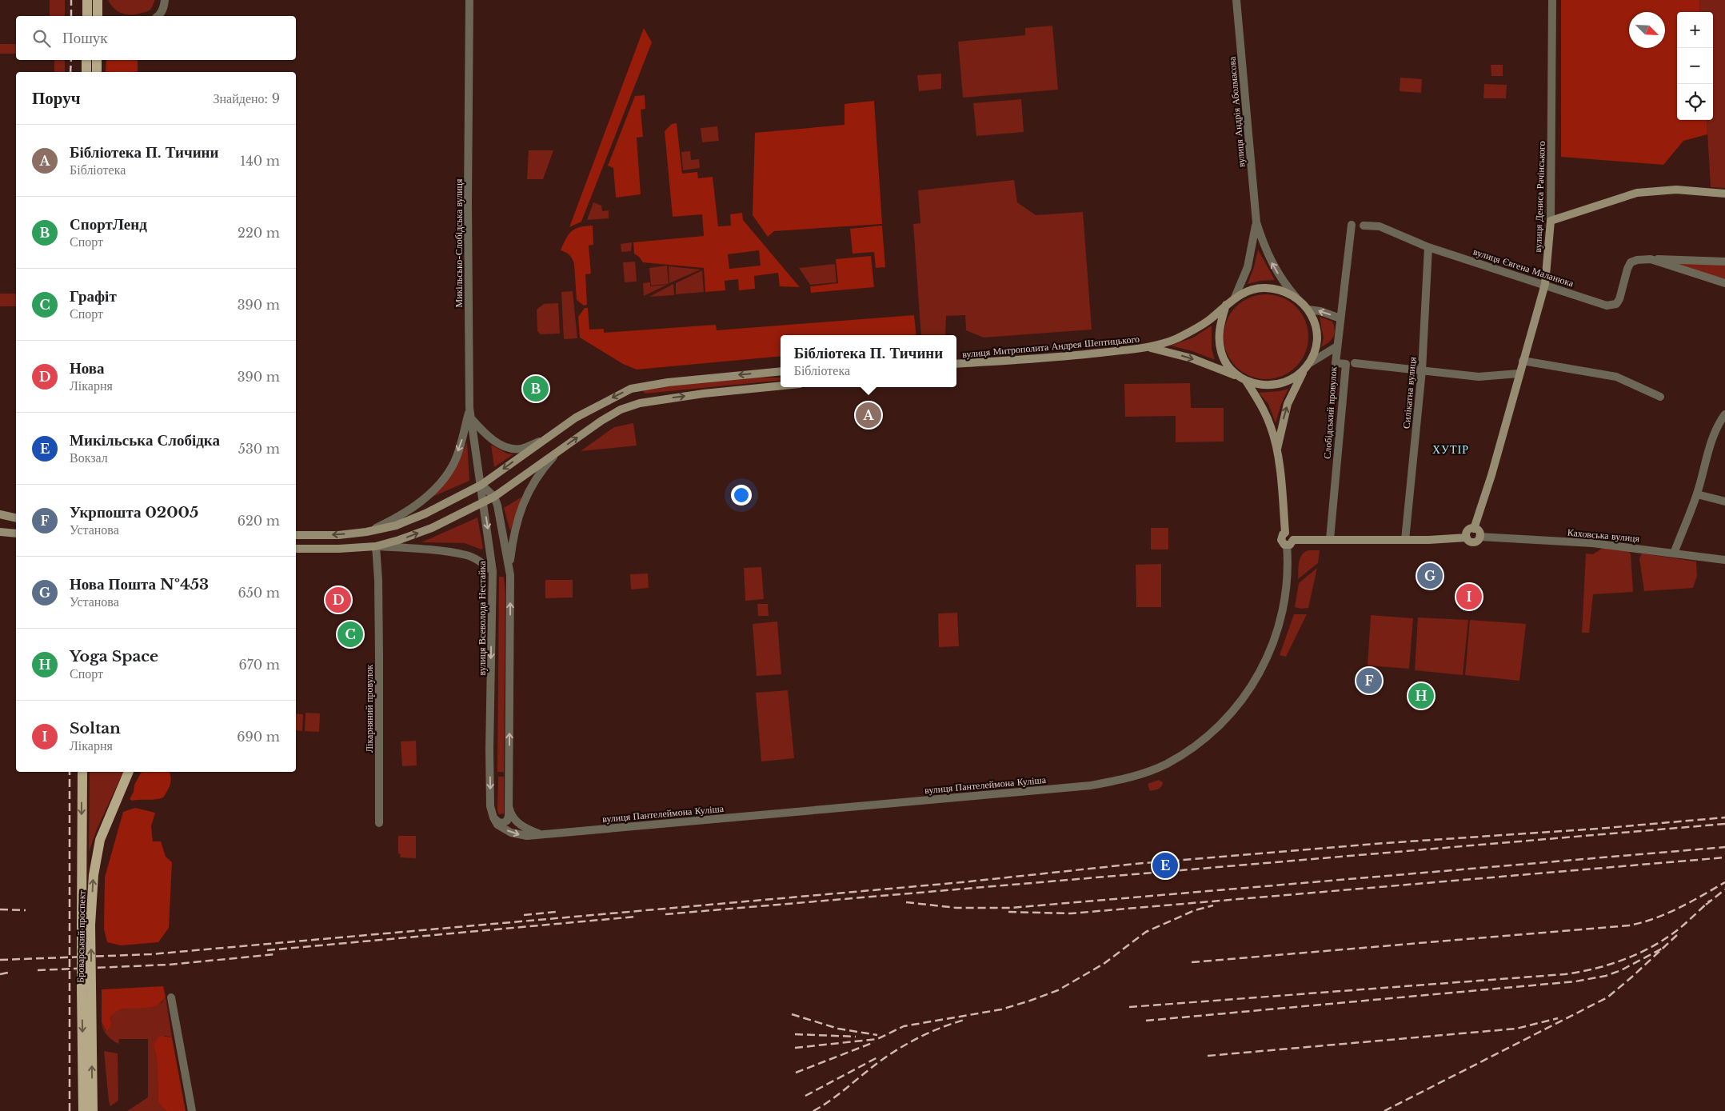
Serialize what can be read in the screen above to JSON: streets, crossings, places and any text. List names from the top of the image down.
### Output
{
  "streets": {
    "main road": ["вулиця Дениса Рачінського", "вулиця Митрополита Андрея Шептицького", "Броварський проспект"],
    "street": [
      "вулиця Андрія Аболмасова",
      "Микільсько-Слобідська вулиця",
      "вулиця Євгена Маланюка",
      "Силікатна вулиця",
      "Слобідський провулок",
      "Каховська вулиця",
      "вулиця Всеволода Нестайка",
      "Лікарняний провулок",
      "вулиця Пантелеймона Куліша"
    ]
  },
  "crossings": [
    ["вулиця Андрія Аболмасова", "вулиця Митрополита Андрея Шептицького"],
    ["вулиця Дениса Рачінського", "вулиця Євгена Маланюка"],
    ["вулиця Дениса Рачінського", "Каховська вулиця"],
    ["Микільсько-Слобідська вулиця", "вулиця Всеволода Нестайка"],
    ["вулиця Євгена Маланюка", "Силікатна вулиця"],
    ["вулиця Всеволода Нестайка", "вулиця Пантелеймона Куліша"]
  ],
  "districts": ["ХУТІР"],
  "north": "bottom right",
  "page": {
    "map_buttons": ["+", "−"],
    "search": "Пошук",
    "heading": ["Поруч", "Знайдено: 9"],
    "list": [
      {
        "mark": "A",
        "name": "Бібліотека П. Тичини",
        "note": "Бібліотека",
        "value": "140 m"
      },
      {
        "mark": "B",
        "name": "СпортЛенд",
        "note": "Спорт",
        "value": "220 m"
      },
      {
        "mark": "C",
        "name": "Графіт",
        "note": "Спорт",
        "value": "390 m"
      },
      {
        "mark": "D",
        "name": "Нова",
        "note": "Лікарня",
        "value": "390 m"
      },
      {
        "mark": "E",
        "name": "Микільська Слобідка",
        "note": "Вокзал",
        "value": "530 m"
      },
      {
        "mark": "F",
        "name": "Укрпошта 02005",
        "note": "Установа",
        "value": "620 m"
      },
      {
        "mark": "G",
        "name": "Нова Пошта №453",
        "note": "Установа",
        "value": "650 m"
      },
      {
        "mark": "H",
        "name": "Yoga Space",
        "note": "Спорт",
        "value": "670 m"
      },
      {
        "mark": "I",
        "name": "Soltan",
        "note": "Лікарня",
        "value": "690 m"
      }
    ],
    "popup": ["Бібліотека П. Тичини", "Бібліотека"],
    "pins": [
      "B",
      "A",
      "G",
      "I",
      "D",
      "C",
      "F",
      "H",
      "E"
    ]
  }
}
